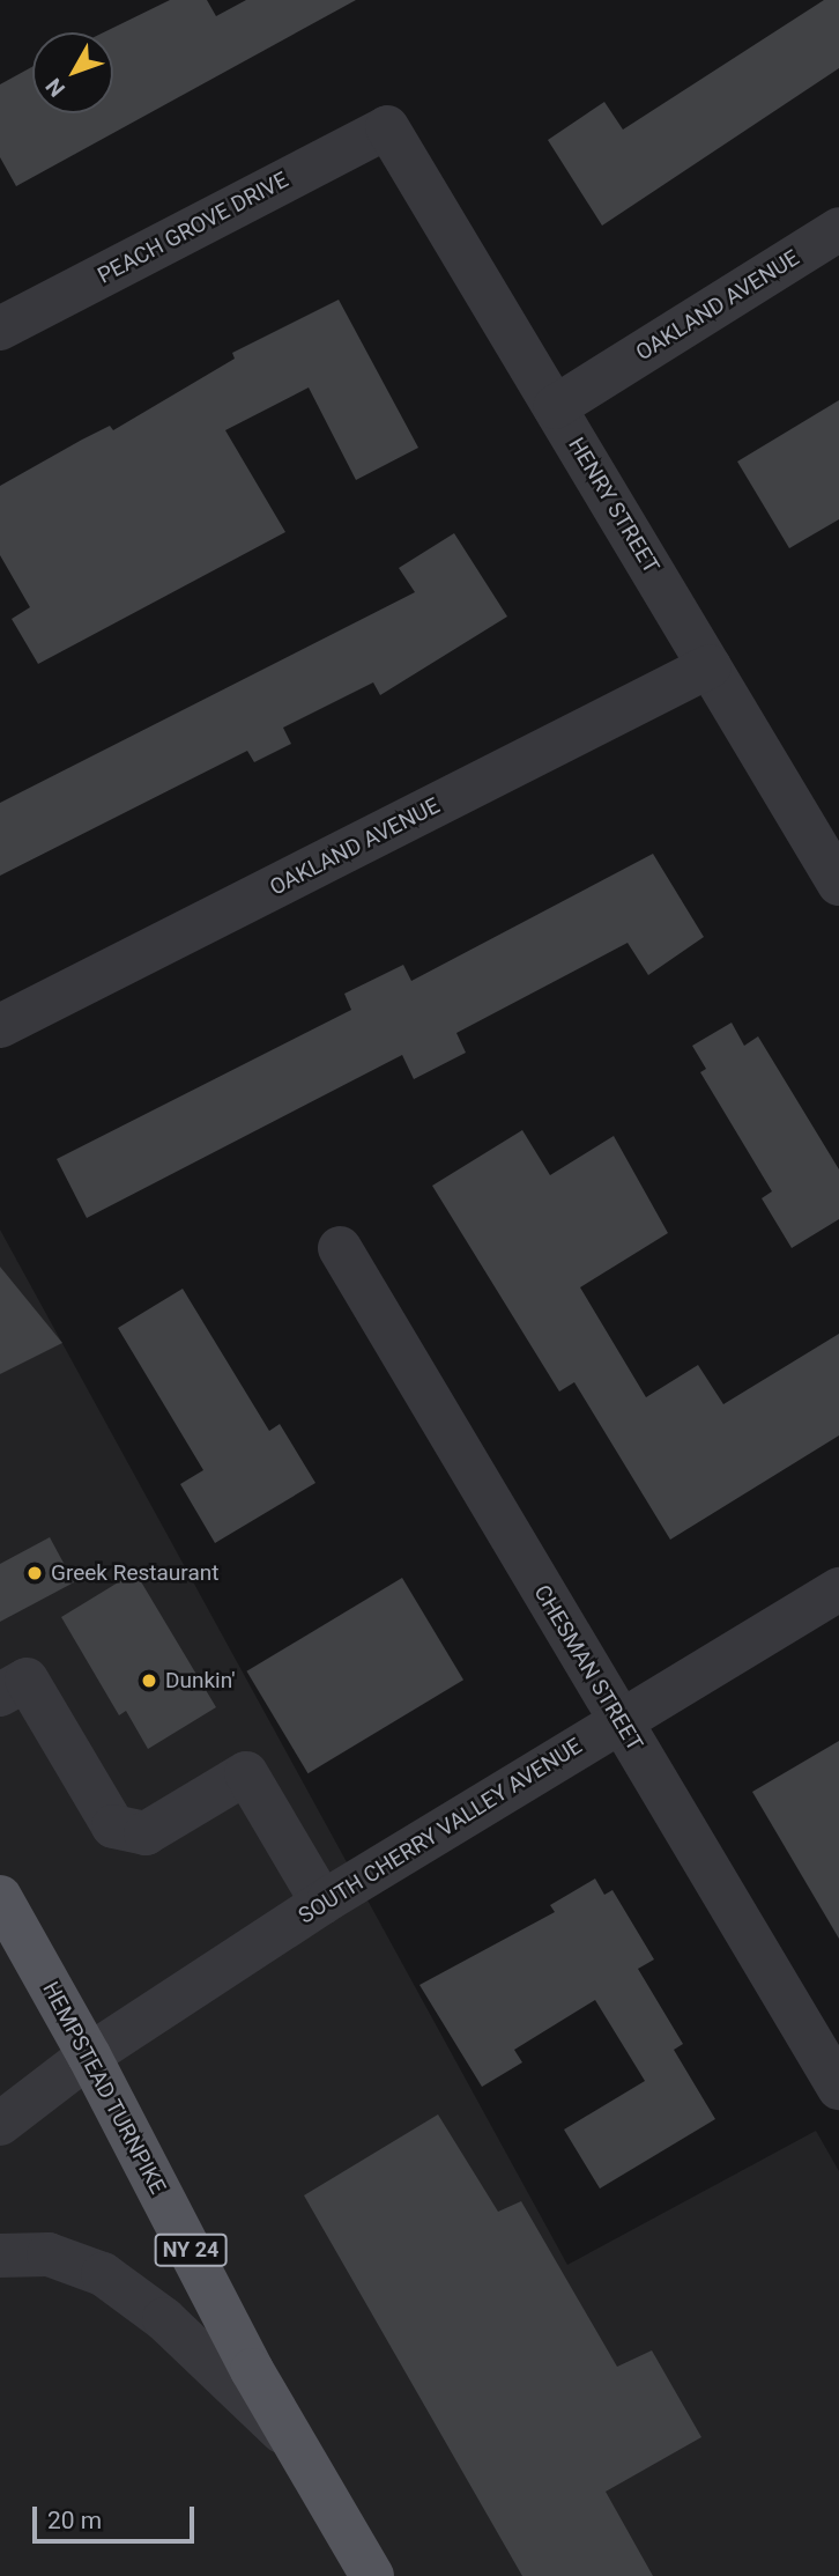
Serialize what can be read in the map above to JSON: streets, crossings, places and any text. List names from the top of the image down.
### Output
{
  "streets": {
    "main road": ["HEMPSTEAD TURNPIKE", "NY 24"],
    "street": [
      "PEACH GROVE DRIVE",
      "OAKLAND AVENUE",
      "HENRY STREET",
      "CHESMAN STREET",
      "SOUTH CHERRY VALLEY AVENUE"
    ]
  },
  "crossings": [
    ["PEACH GROVE DRIVE", "HENRY STREET"],
    ["OAKLAND AVENUE", "HENRY STREET"],
    ["CHESMAN STREET", "SOUTH CHERRY VALLEY AVENUE"],
    ["SOUTH CHERRY VALLEY AVENUE", "HEMPSTEAD TURNPIKE"]
  ],
  "places": ["Greek Restaurant", "Dunkin'"],
  "scale_bar": "20 m",
  "north": "bottom left"
}
